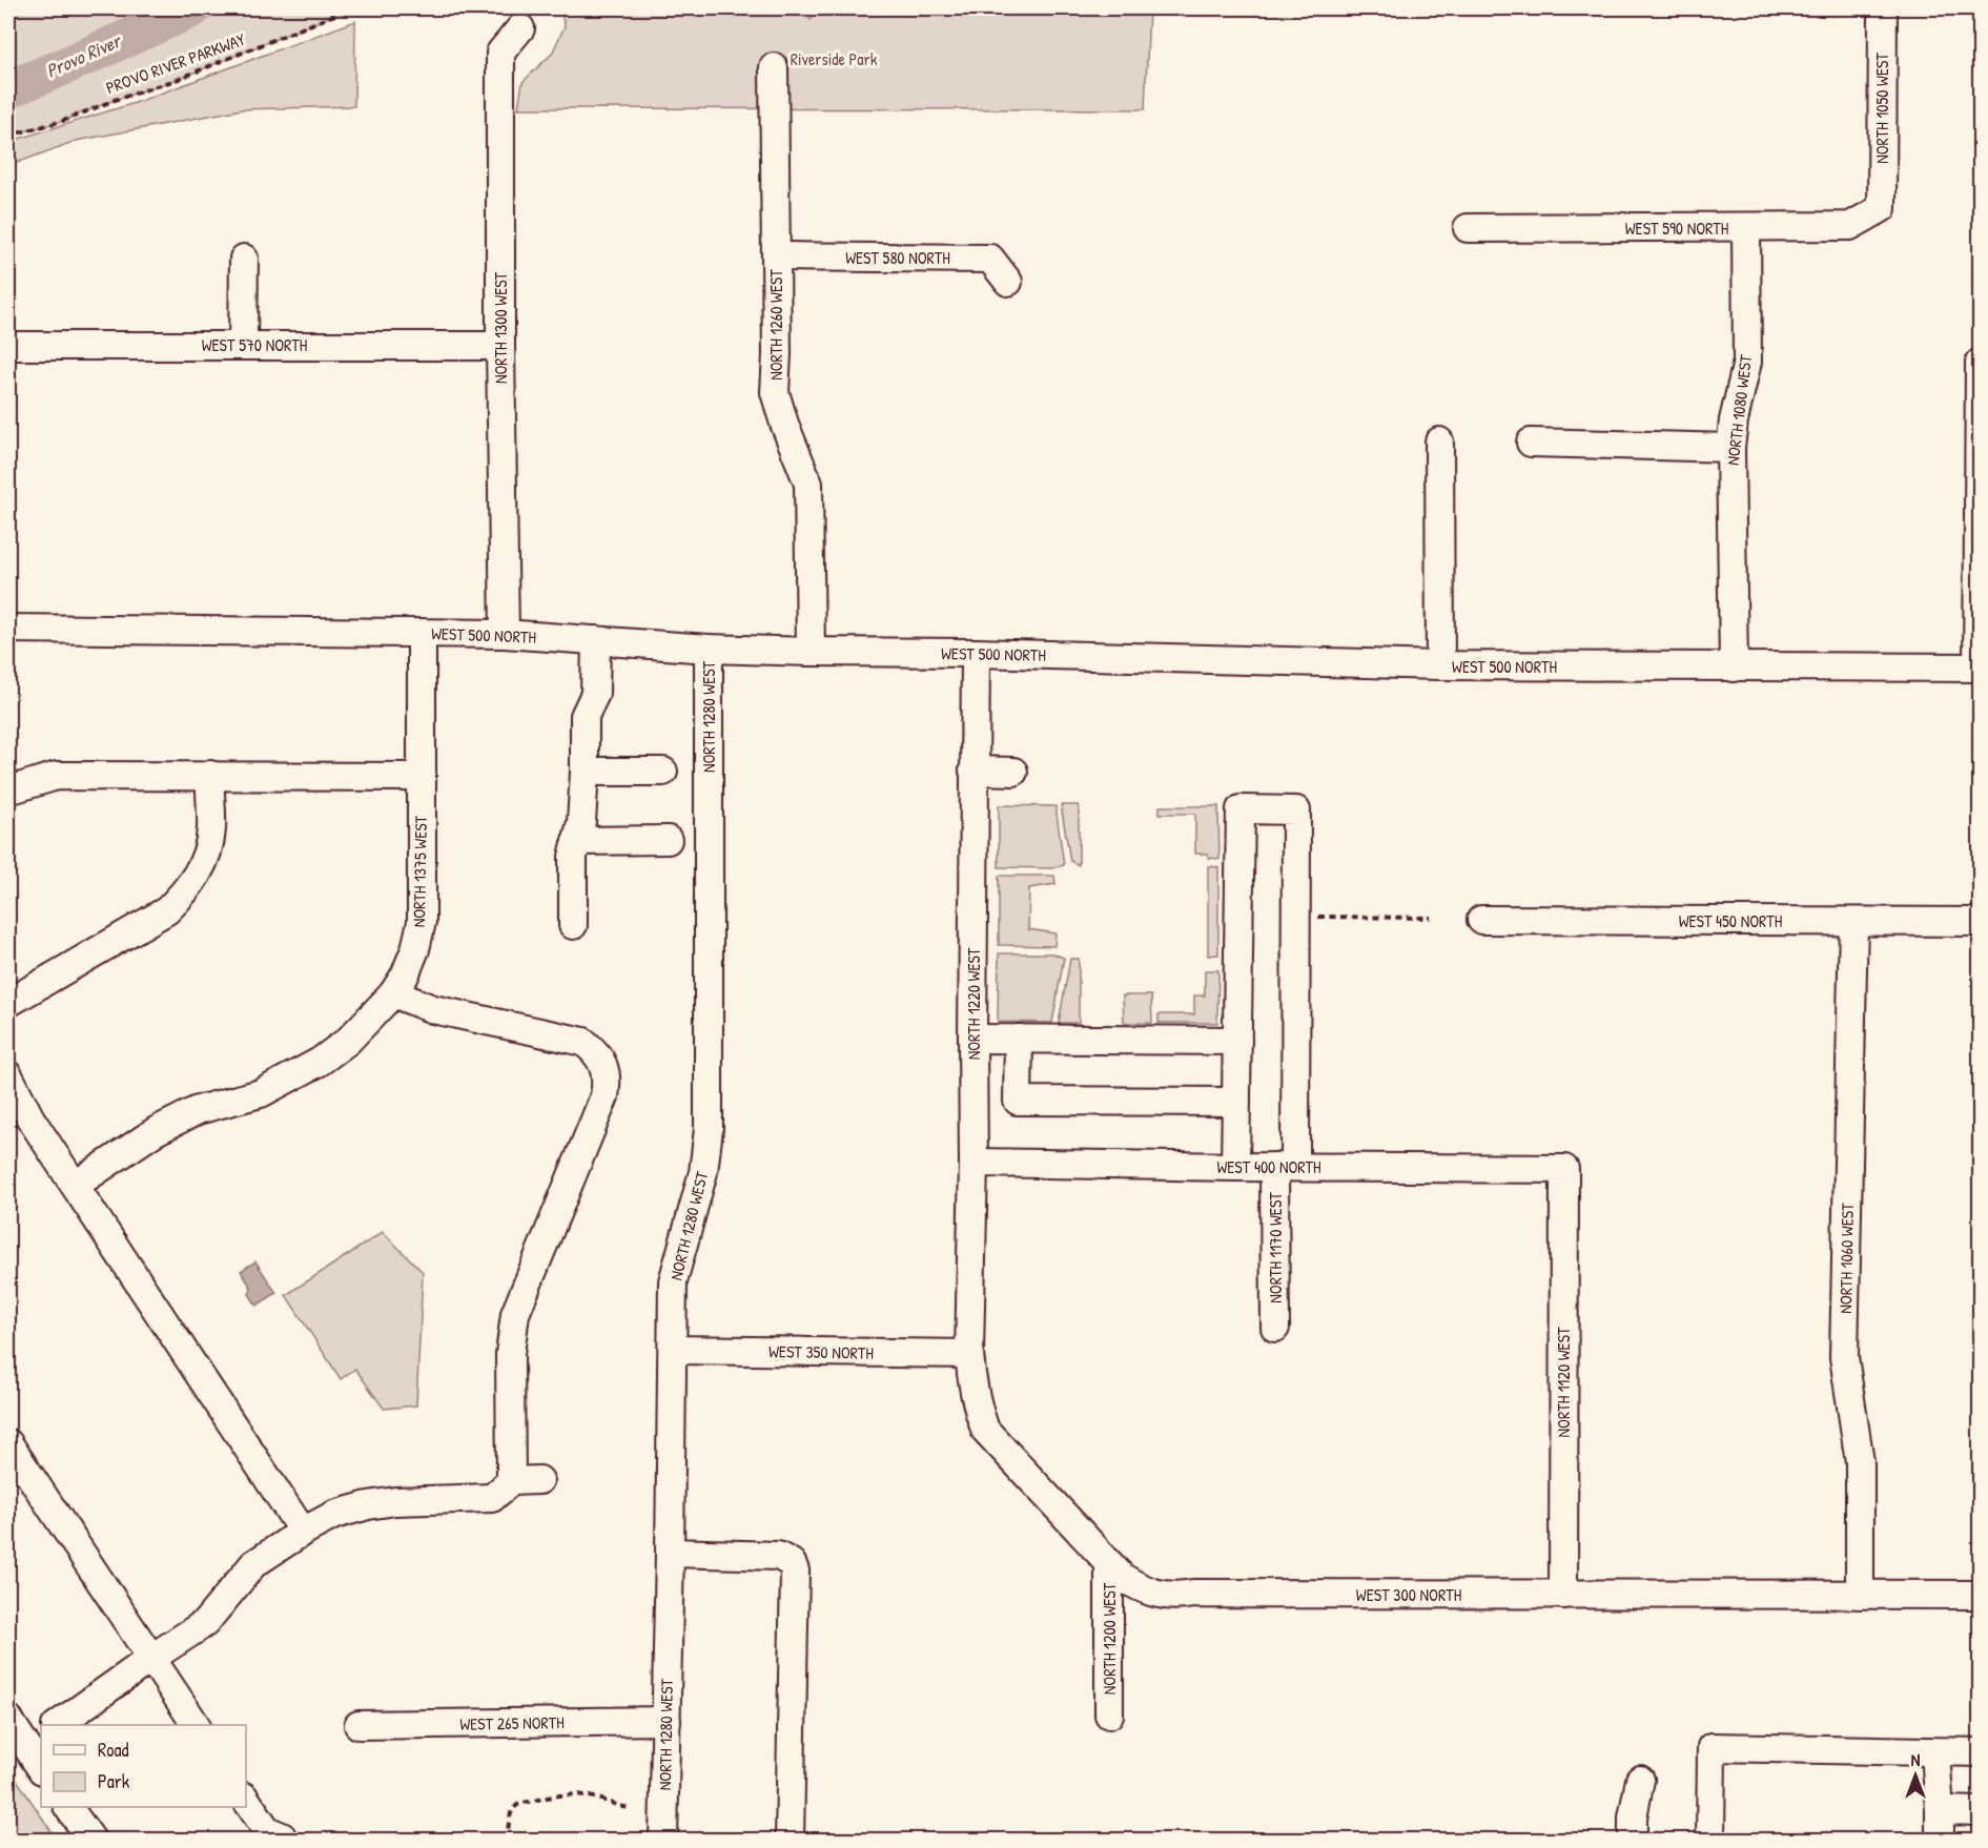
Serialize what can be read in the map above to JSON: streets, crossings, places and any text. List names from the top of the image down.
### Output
{
  "streets": {
    "street": [
      "NORTH 1050 WEST",
      "WEST 590 NORTH",
      "WEST 580 NORTH",
      "NORTH 1260 WEST",
      "NORTH 1300 WEST",
      "WEST 570 NORTH",
      "NORTH 1080 WEST",
      "WEST 500 NORTH",
      "NORTH 1280 WEST",
      "NORTH 1375 WEST",
      "WEST 450 NORTH",
      "NORTH 1220 WEST",
      "WEST 400 NORTH",
      "NORTH 1170 WEST",
      "NORTH 1060 WEST",
      "WEST 350 NORTH",
      "NORTH 1120 WEST",
      "WEST 300 NORTH",
      "NORTH 1200 WEST",
      "WEST 265 NORTH"
    ],
    "path": ["PROVO RIVER PARKWAY"]
  },
  "crossings": [
    ["NORTH 1050 WEST", "WEST 590 NORTH"],
    ["WEST 590 NORTH", "NORTH 1080 WEST"],
    ["WEST 580 NORTH", "NORTH 1260 WEST"],
    ["NORTH 1260 WEST", "WEST 500 NORTH"],
    ["NORTH 1300 WEST", "WEST 570 NORTH"],
    ["NORTH 1300 WEST", "WEST 500 NORTH"],
    ["NORTH 1080 WEST", "WEST 500 NORTH"],
    ["WEST 500 NORTH", "NORTH 1280 WEST"],
    ["WEST 500 NORTH", "NORTH 1375 WEST"],
    ["WEST 500 NORTH", "NORTH 1220 WEST"],
    ["NORTH 1280 WEST", "WEST 350 NORTH"],
    ["NORTH 1280 WEST", "WEST 265 NORTH"],
    ["WEST 450 NORTH", "NORTH 1060 WEST"],
    ["NORTH 1220 WEST", "WEST 400 NORTH"],
    ["NORTH 1220 WEST", "WEST 350 NORTH"],
    ["NORTH 1220 WEST", "WEST 300 NORTH"],
    ["WEST 400 NORTH", "NORTH 1170 WEST"],
    ["WEST 400 NORTH", "NORTH 1120 WEST"],
    ["NORTH 1060 WEST", "WEST 300 NORTH"],
    ["WEST 350 NORTH", "WEST 300 NORTH"],
    ["NORTH 1120 WEST", "WEST 300 NORTH"],
    ["WEST 300 NORTH", "NORTH 1200 WEST"]
  ],
  "water": ["Provo River"],
  "parks": ["Riverside Park"],
  "legend": ["Road", "Park"],
  "north": "top"
}
